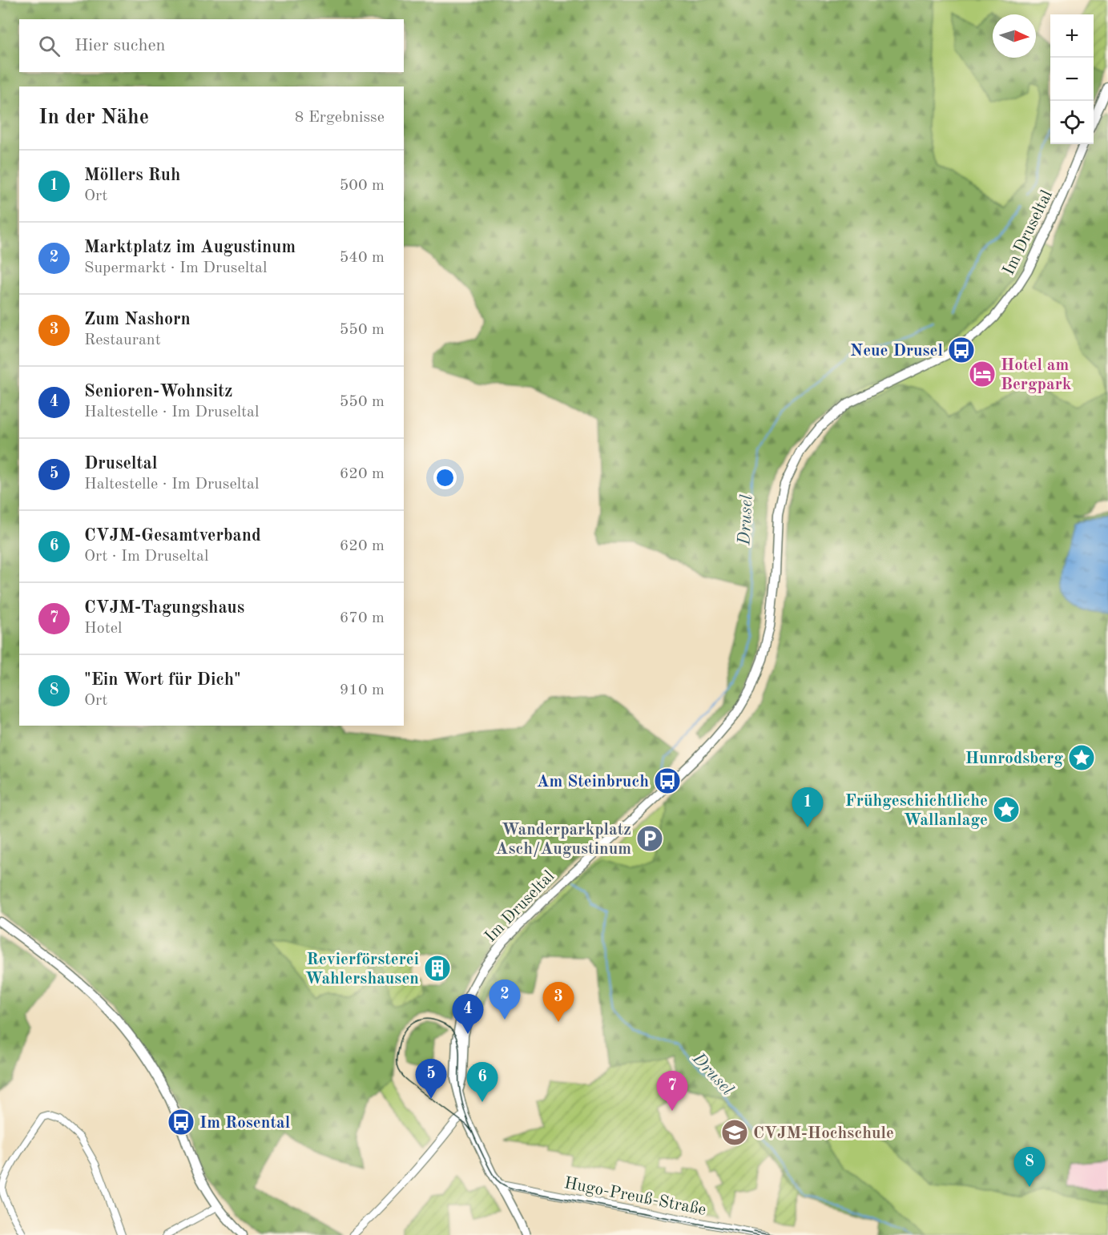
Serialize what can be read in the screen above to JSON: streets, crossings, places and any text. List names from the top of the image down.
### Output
{
  "streets": {
    "main road": ["Im Druseltal"],
    "street": ["Hugo-Preuß-Straße"]
  },
  "crossings": [
    ["Im Druseltal", "Hugo-Preuß-Straße"]
  ],
  "water": ["Drusel"],
  "places": {
    "bus stop": ["Neue Drusel", "Am Steinbruch", "Im Rosental"],
    "hotel": ["Hotel am Bergpark"],
    "place": ["Hunrodsberg", "Frühgeschichtliche Wallanlage"],
    "parking": ["Wanderparkplatz Asch/Augustinum"],
    "building": ["Revierförsterei Wahlershausen"],
    "school or university": ["CVJM-Hochschule"]
  },
  "north": "right",
  "page": {
    "map_buttons": ["+", "−"],
    "search": "Hier suchen",
    "heading": ["In der Nähe", "8 Ergebnisse"],
    "list": [
      {
        "mark": "1",
        "name": "Möllers Ruh",
        "note": "Ort",
        "value": "500 m"
      },
      {
        "mark": "2",
        "name": "Marktplatz im Augustinum",
        "note": "Supermarkt · Im Druseltal",
        "value": "540 m"
      },
      {
        "mark": "3",
        "name": "Zum Nashorn",
        "note": "Restaurant",
        "value": "550 m"
      },
      {
        "mark": "4",
        "name": "Senioren-Wohnsitz",
        "note": "Haltestelle · Im Druseltal",
        "value": "550 m"
      },
      {
        "mark": "5",
        "name": "Druseltal",
        "note": "Haltestelle · Im Druseltal",
        "value": "620 m"
      },
      {
        "mark": "6",
        "name": "CVJM-Gesamtverband",
        "note": "Ort · Im Druseltal",
        "value": "620 m"
      },
      {
        "mark": "7",
        "name": "CVJM-Tagungshaus",
        "note": "Hotel",
        "value": "670 m"
      },
      {
        "mark": "8",
        "name": "\"Ein Wort für Dich\"",
        "note": "Ort",
        "value": "910 m"
      }
    ],
    "pins": [
      "1",
      "2",
      "3",
      "4",
      "5",
      "6",
      "7",
      "8"
    ]
  }
}
